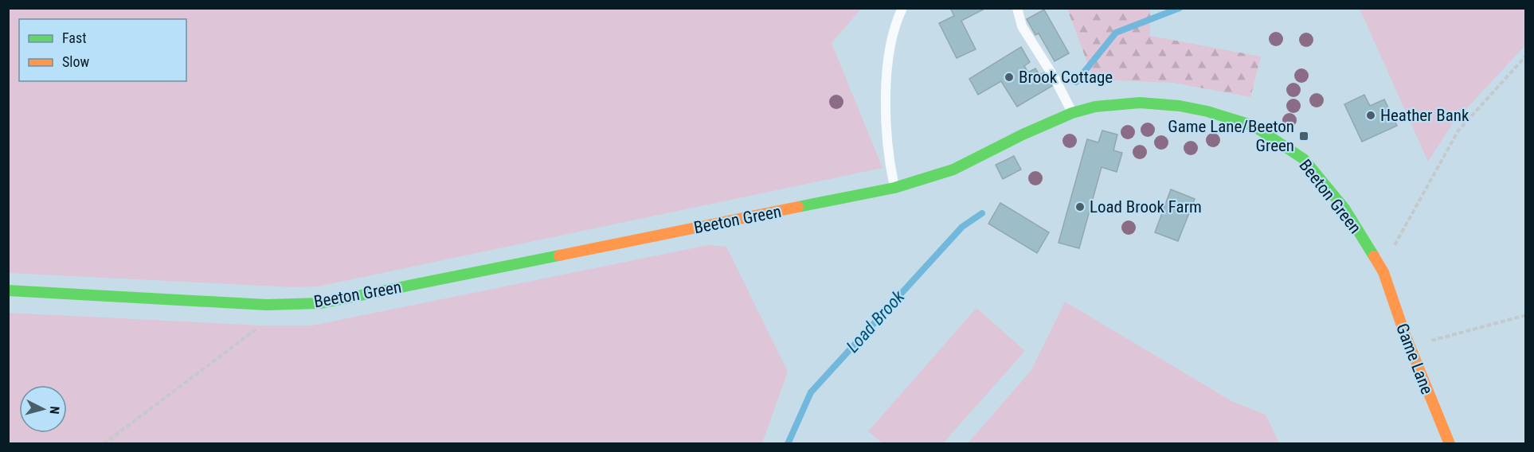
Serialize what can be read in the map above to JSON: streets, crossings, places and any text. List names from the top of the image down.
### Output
{
  "streets": {
    "street": ["Beeton Green", "Game Lane"]
  },
  "crossings": [
    ["Beeton Green", "Game Lane"]
  ],
  "water": ["Load Brook"],
  "places": {
    "other": ["Brook Cottage", "Heather Bank", "Load Brook Farm"],
    "transit": ["Game Lane/Beeton Green"]
  },
  "legend": ["Fast", "Slow"],
  "north": "right"
}
